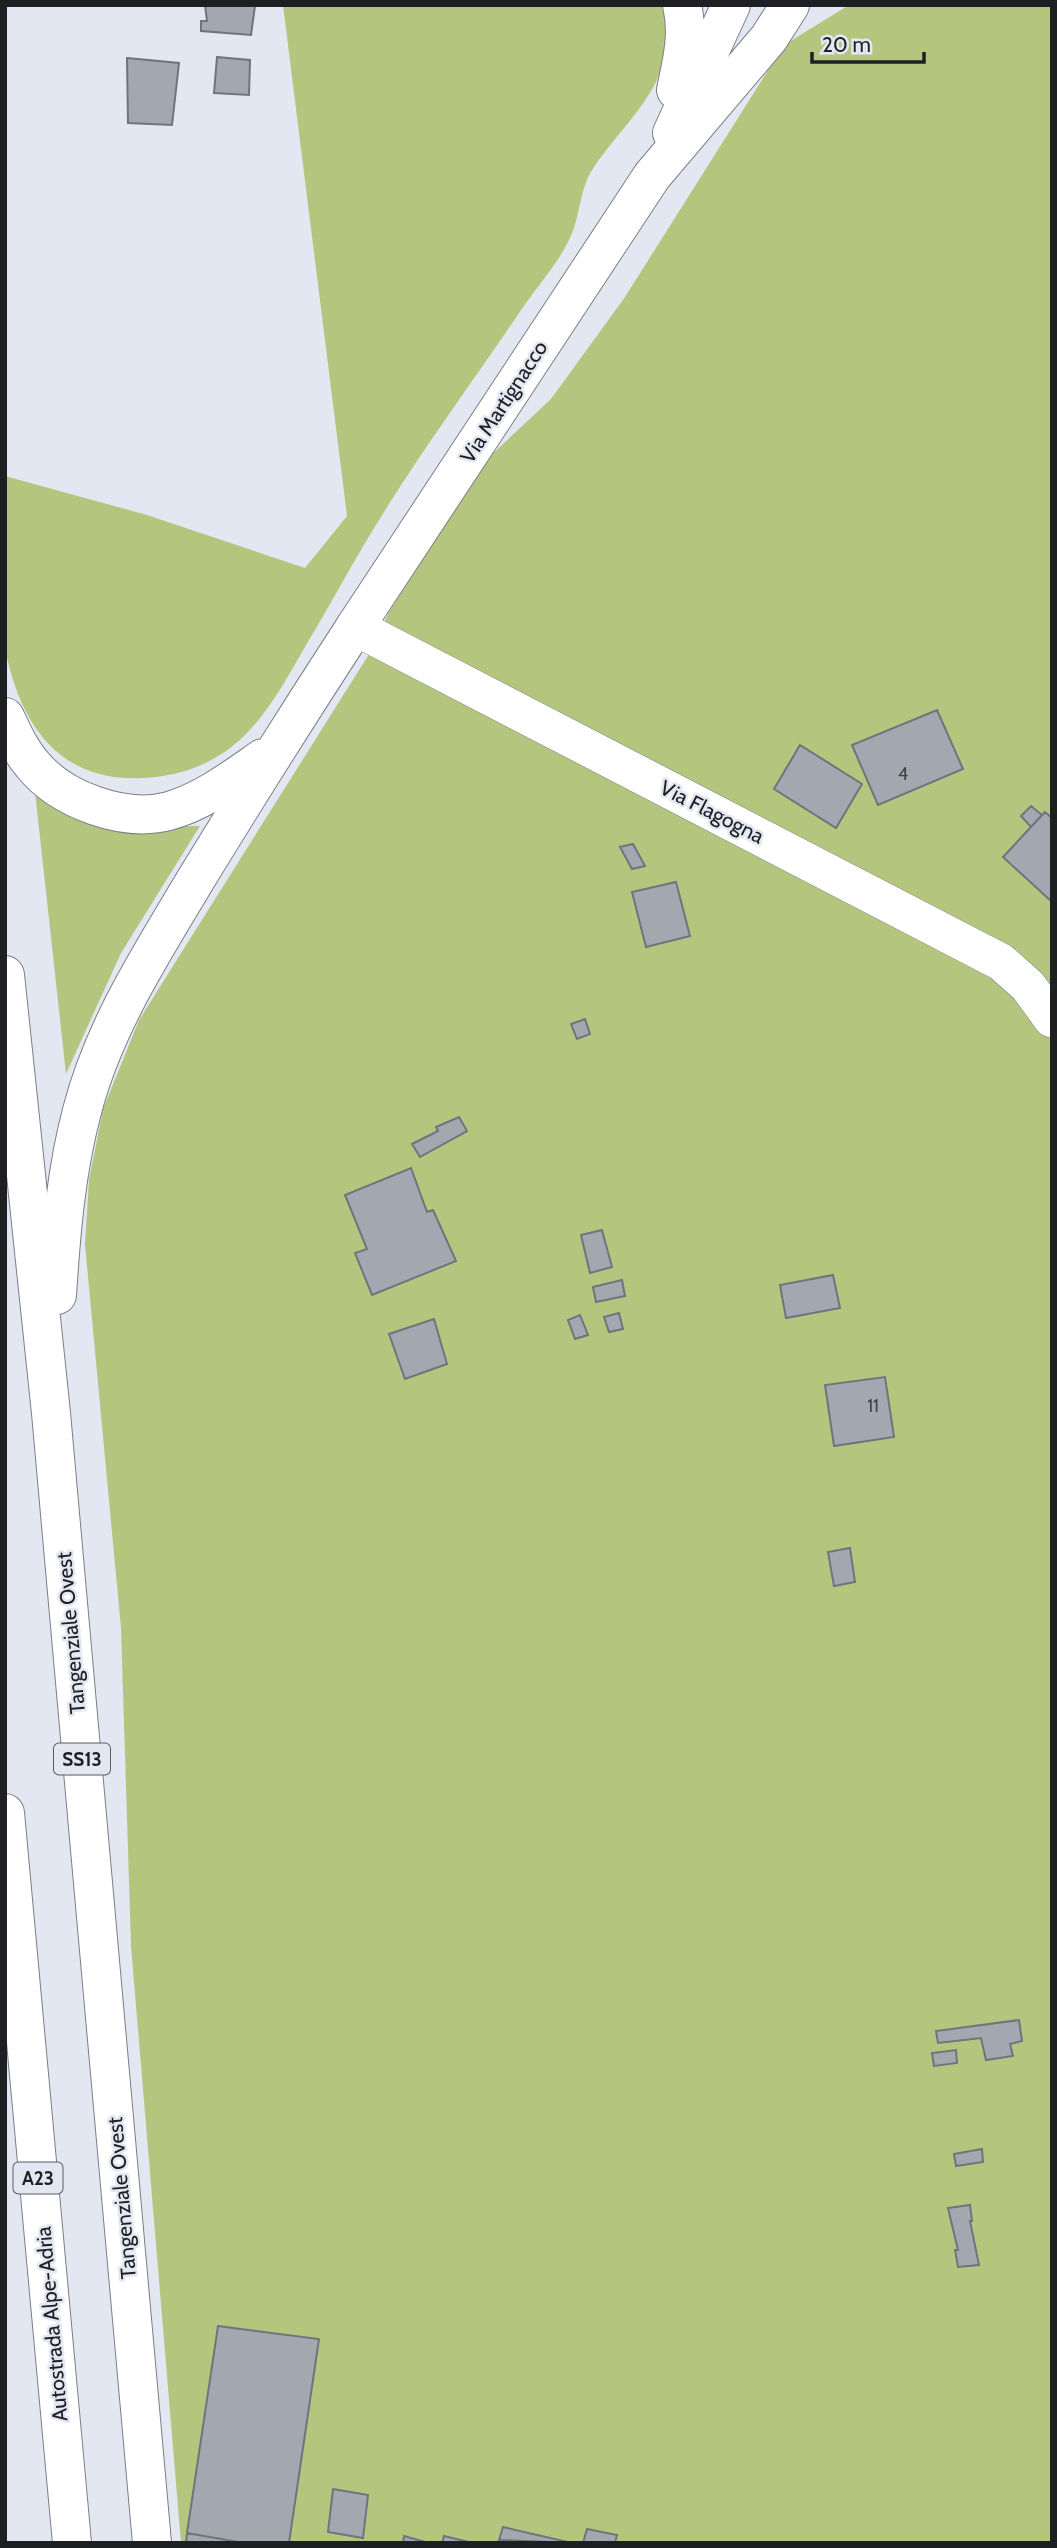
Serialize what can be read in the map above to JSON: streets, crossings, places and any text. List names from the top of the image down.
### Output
{
  "streets": {
    "main road": [
      "Via Martignacco",
      "Tangenziale Ovest",
      "SS13",
      "A23",
      "Autostrada Alpe-Adria"
    ],
    "street": ["Via Flagogna"]
  },
  "crossings": [
    ["Via Martignacco", "Via Flagogna"],
    ["Via Martignacco", "Tangenziale Ovest"]
  ],
  "house_numbers": ["4", "11"],
  "scale_bar": "20 m"
}
